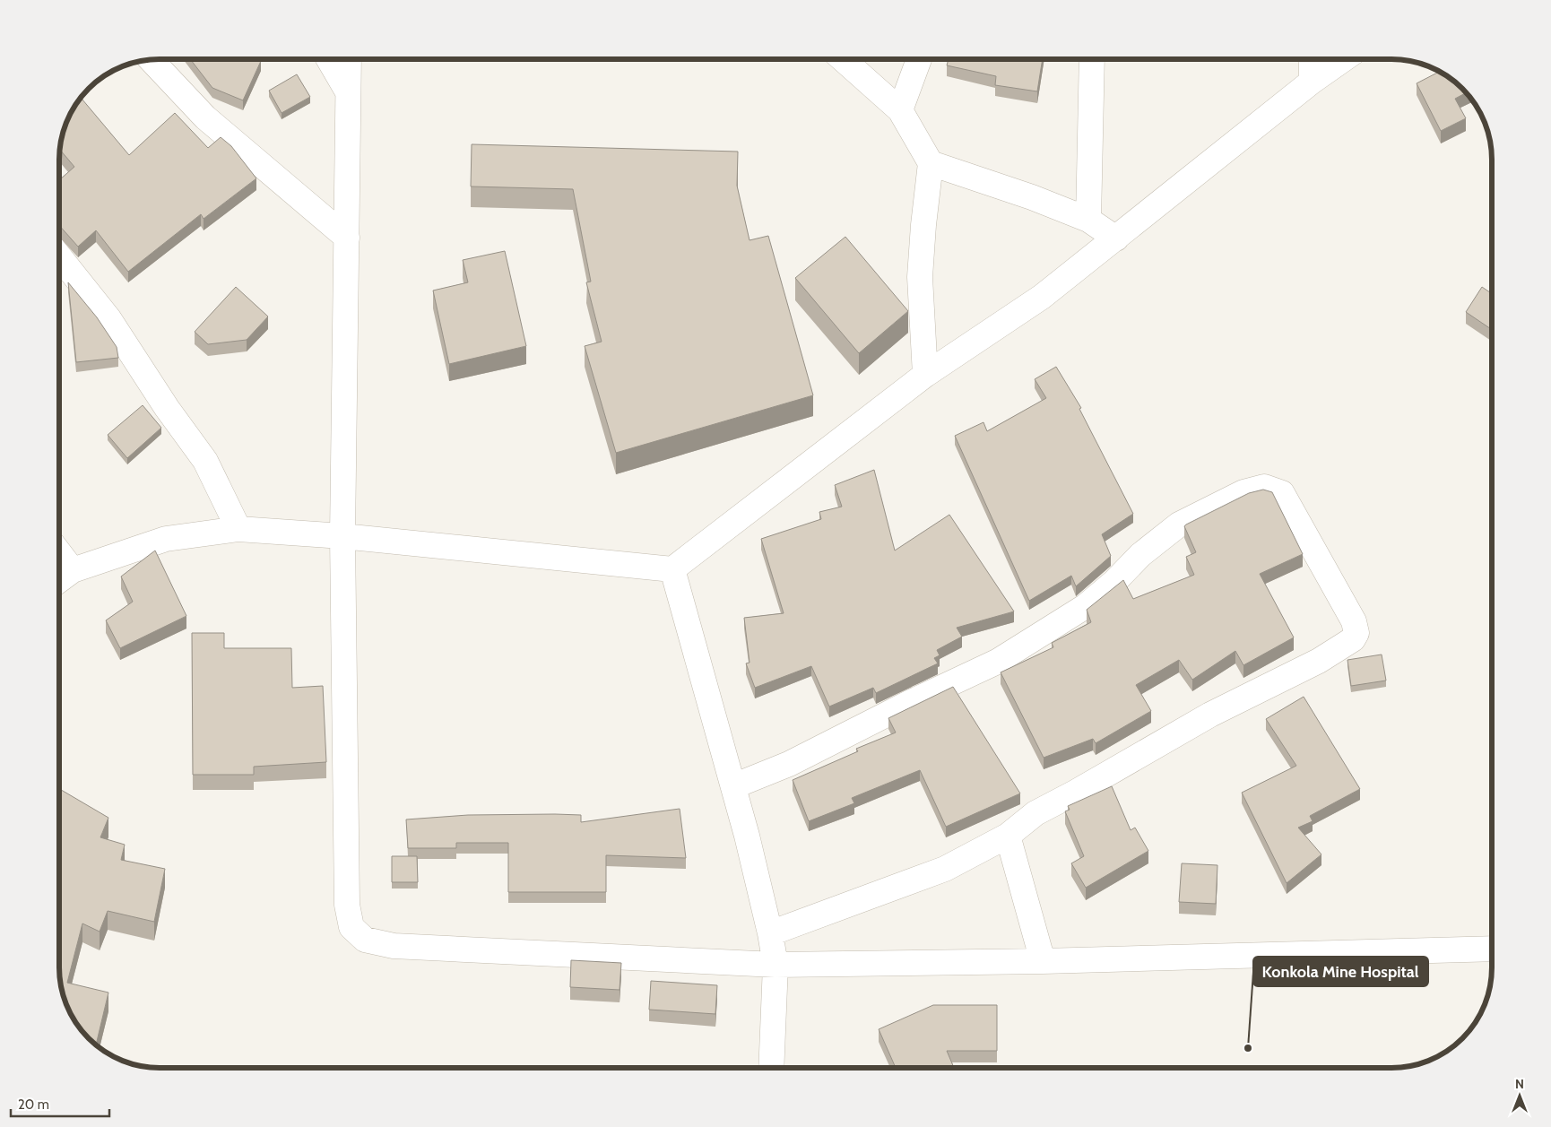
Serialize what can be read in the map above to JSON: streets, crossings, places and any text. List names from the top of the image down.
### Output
{
  "places": ["Konkola Mine Hospital"],
  "scale_bar": "20 m",
  "north": "top"
}
